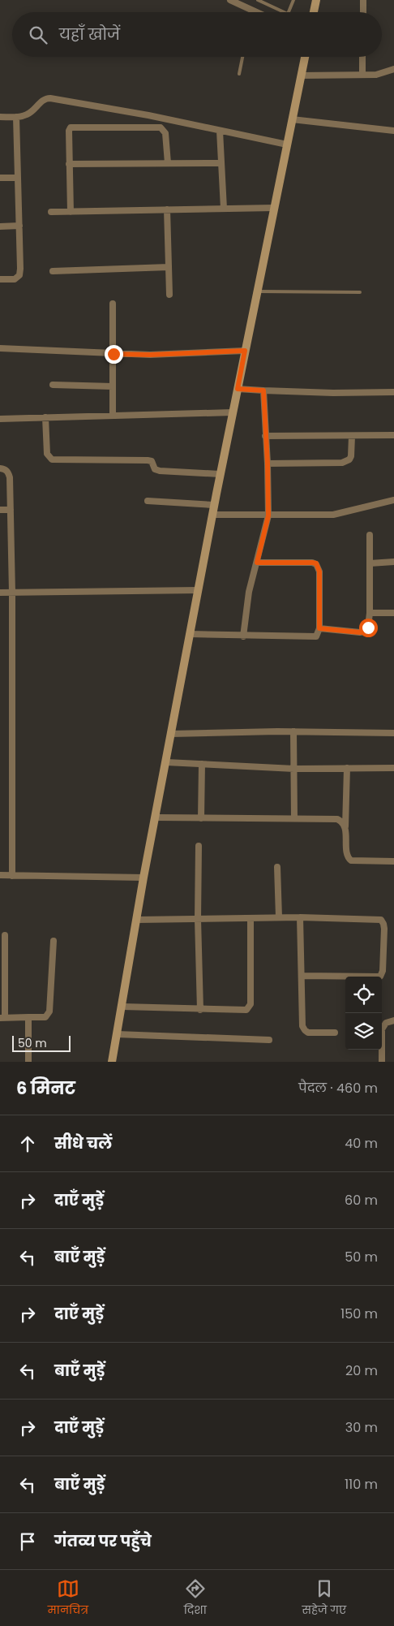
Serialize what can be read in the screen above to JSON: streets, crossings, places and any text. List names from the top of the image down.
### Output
{
  "scale_bar": "50 m",
  "page": {
    "search": "यहाँ खोजें",
    "scale": "50 m",
    "heading": ["6 मिनट", "पैदल · 460 m"],
    "list": [
      ["सीधे चलें", "40 m"],
      ["दाएँ मुड़ें", "60 m"],
      ["बाएँ मुड़ें", "50 m"],
      ["दाएँ मुड़ें", "150 m"],
      ["बाएँ मुड़ें", "20 m"],
      ["दाएँ मुड़ें", "30 m"],
      ["बाएँ मुड़ें", "110 m"],
      "गंतव्य पर पहुँचे"
    ],
    "nav": ["मानचित्र", "दिशा", "सहेजे गए"]
  }
}
